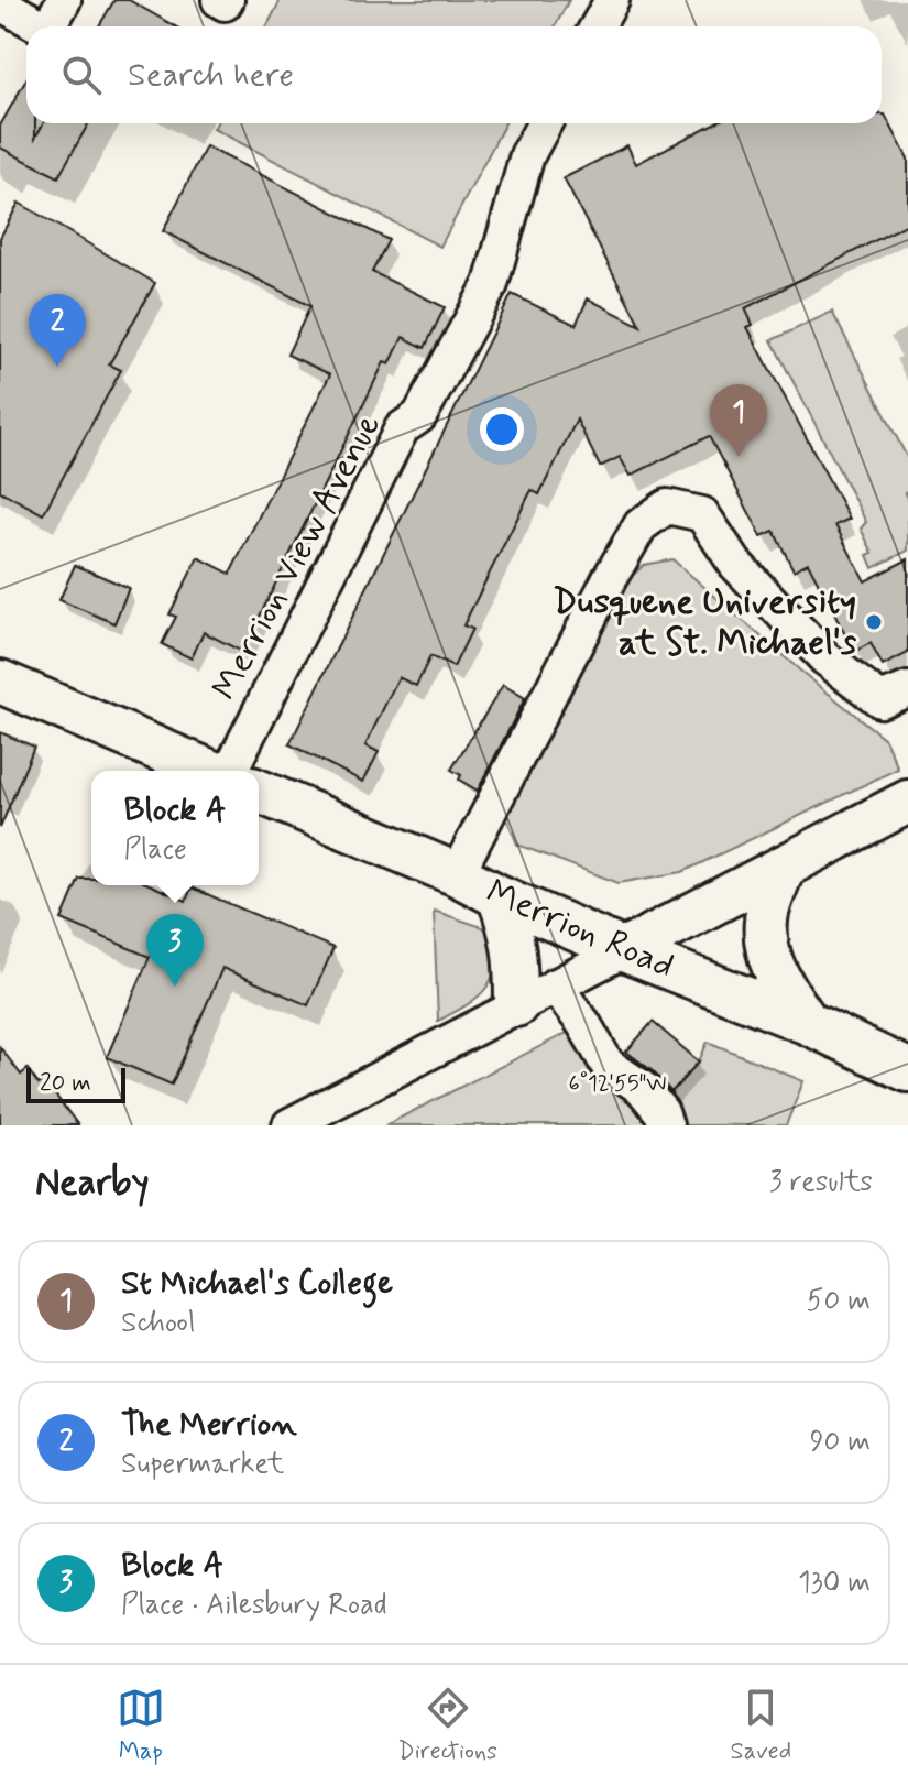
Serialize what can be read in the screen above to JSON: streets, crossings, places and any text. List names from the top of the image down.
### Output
{
  "streets": {
    "main road": ["Merrion Road"],
    "street": ["Merrion View Avenue"]
  },
  "places": ["Dusquene University at St. Michael's"],
  "scale_bar": "20 m",
  "page": {
    "search": "Search here",
    "pins": ["2", "1", "3"],
    "popup": ["Block A", "Place"],
    "scale": "20 m",
    "heading": ["Nearby", "3 results"],
    "list": [
      {
        "mark": "1",
        "name": "St Michael's College",
        "note": "School",
        "value": "50 m"
      },
      {
        "mark": "2",
        "name": "The Merrion",
        "note": "Supermarket",
        "value": "90 m"
      },
      {
        "mark": "3",
        "name": "Block A",
        "note": "Place · Ailesbury Road",
        "value": "130 m"
      }
    ],
    "nav": ["Map", "Directions", "Saved"]
  },
  "coordinates": ["6°12'55\"W"]
}
